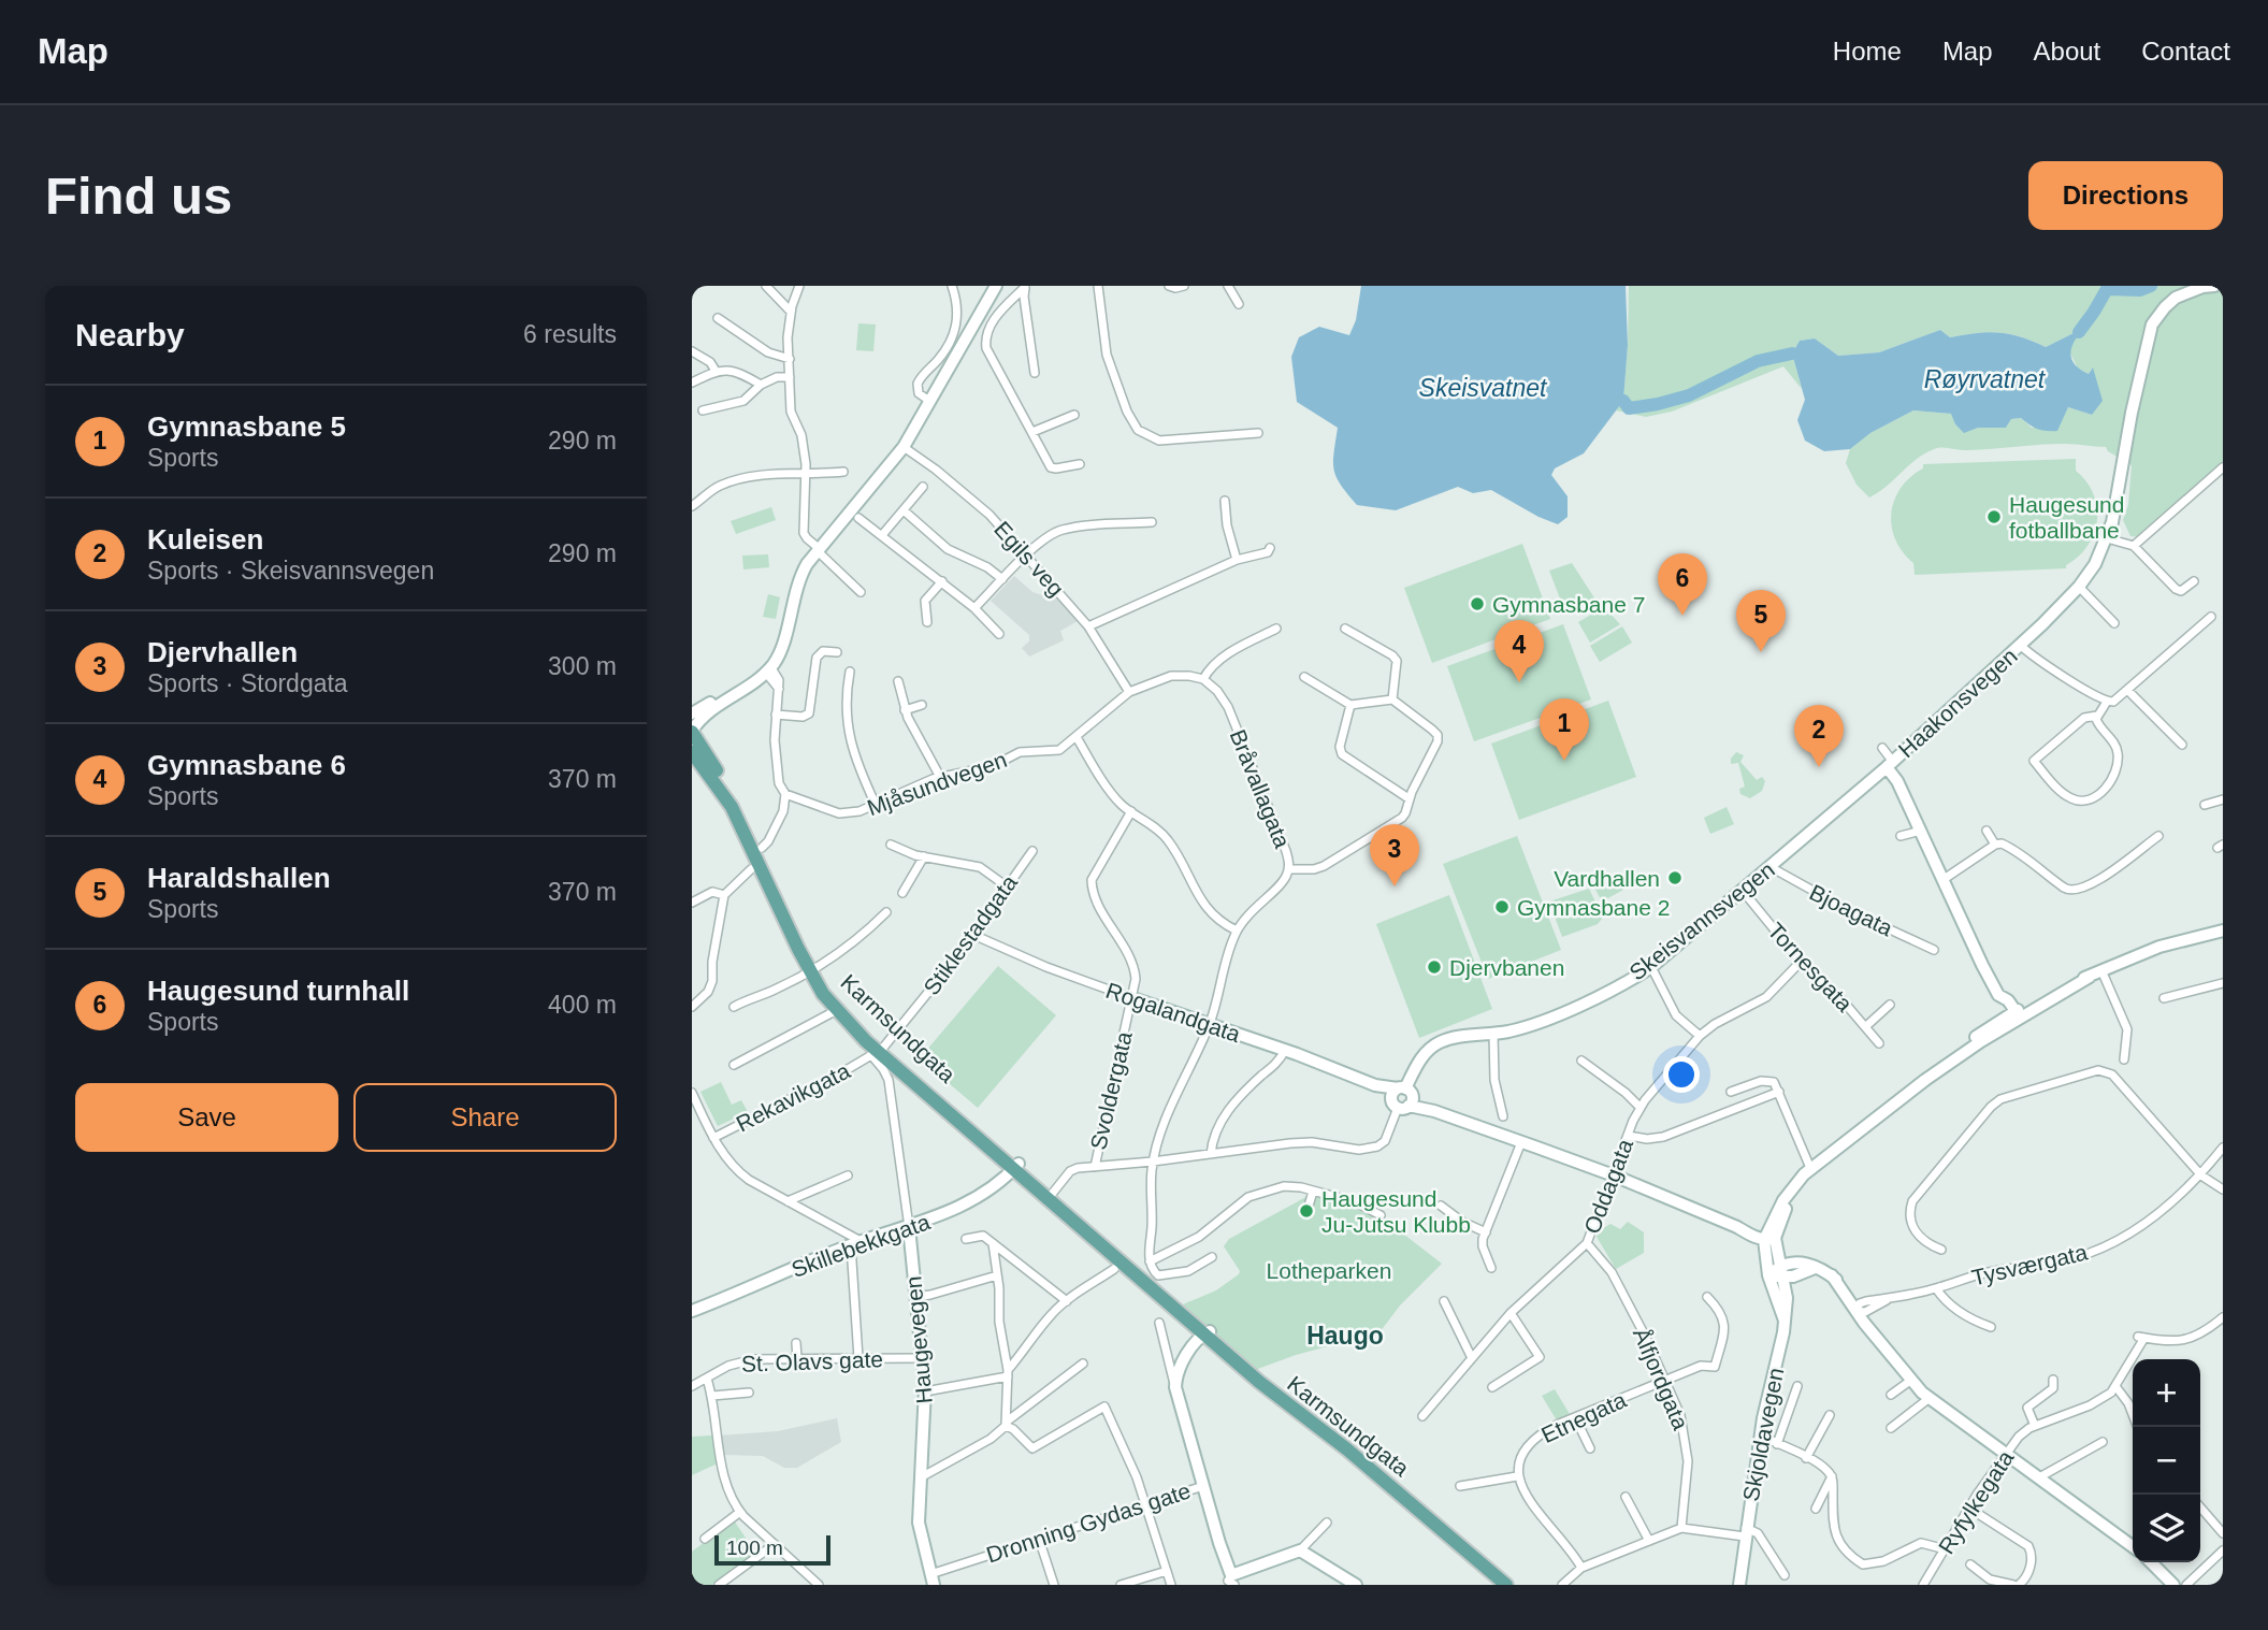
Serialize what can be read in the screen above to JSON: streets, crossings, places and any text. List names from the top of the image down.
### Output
{
  "streets": {
    "main road": ["Karmsundgata"],
    "street": [
      "Egils veg",
      "Haakonsvegen",
      "Mjåsundvegen",
      "Bråvallagata",
      "Bjoagata",
      "Skeisvannsvegen",
      "Stiklestadgata",
      "Tornesgata",
      "Rogalandgata",
      "Svoldergata",
      "Rekavikgata",
      "Oddagata",
      "Skillebekkgata",
      "Tysværgata",
      "Haugevegen",
      "St. Olavs gate",
      "Ålfjordgata",
      "Etnegata",
      "Skjoldavegen",
      "Ryfylkegata",
      "Dronning Gydas gate"
    ]
  },
  "crossings": [
    ["Egils veg", "Mjåsundvegen"],
    ["Haakonsvegen", "Skeisvannsvegen"],
    ["Mjåsundvegen", "Bråvallagata"],
    ["Bråvallagata", "Rogalandgata"],
    ["Bjoagata", "Skeisvannsvegen"],
    ["Skeisvannsvegen", "Tornesgata"],
    ["Skeisvannsvegen", "Rogalandgata"],
    ["Stiklestadgata", "Rogalandgata"],
    ["Stiklestadgata", "Karmsundgata"],
    ["Stiklestadgata", "Rekavikgata"],
    ["Stiklestadgata", "Haugevegen"],
    ["Tornesgata", "Oddagata"],
    ["Rogalandgata", "Svoldergata"],
    ["Karmsundgata", "Rekavikgata"],
    ["Karmsundgata", "Skillebekkgata"],
    ["Karmsundgata", "Haugevegen"],
    ["Rekavikgata", "Haugevegen"],
    ["Oddagata", "Ålfjordgata"],
    ["Skillebekkgata", "Haugevegen"],
    ["Haugevegen", "St. Olavs gate"],
    ["Haugevegen", "Dronning Gydas gate"],
    ["Ålfjordgata", "Etnegata"]
  ],
  "districts": ["Haugo"],
  "water": ["Røyrvatnet", "Skeisvatnet"],
  "parks": ["Lotheparken"],
  "places": [
    "Haugesund fotballbane",
    "Gymnasbane 7",
    "Vardhallen",
    "Gymnasbane 2",
    "Djervbanen",
    "Haugesund Ju-Jutsu Klubb"
  ],
  "scale_bar": "100 m",
  "page": {
    "header": "Map",
    "nav": [
      "Home",
      "Map",
      "About",
      "Contact"
    ],
    "buttons": [
      "Directions",
      ["Save", "Share"]
    ],
    "title": "Find us",
    "heading": ["Nearby", "6 results"],
    "list": [
      {
        "mark": "1",
        "name": "Gymnasbane 5",
        "note": "Sports",
        "value": "290 m"
      },
      {
        "mark": "2",
        "name": "Kuleisen",
        "note": "Sports · Skeisvannsvegen",
        "value": "290 m"
      },
      {
        "mark": "3",
        "name": "Djervhallen",
        "note": "Sports · Stordgata",
        "value": "300 m"
      },
      {
        "mark": "4",
        "name": "Gymnasbane 6",
        "note": "Sports",
        "value": "370 m"
      },
      {
        "mark": "5",
        "name": "Haraldshallen",
        "note": "Sports",
        "value": "370 m"
      },
      {
        "mark": "6",
        "name": "Haugesund turnhall",
        "note": "Sports",
        "value": "400 m"
      }
    ],
    "pins": [
      "6",
      "5",
      "4",
      "1",
      "2",
      "3"
    ],
    "map_buttons": ["+", "−"],
    "scale": "100 m"
  }
}
